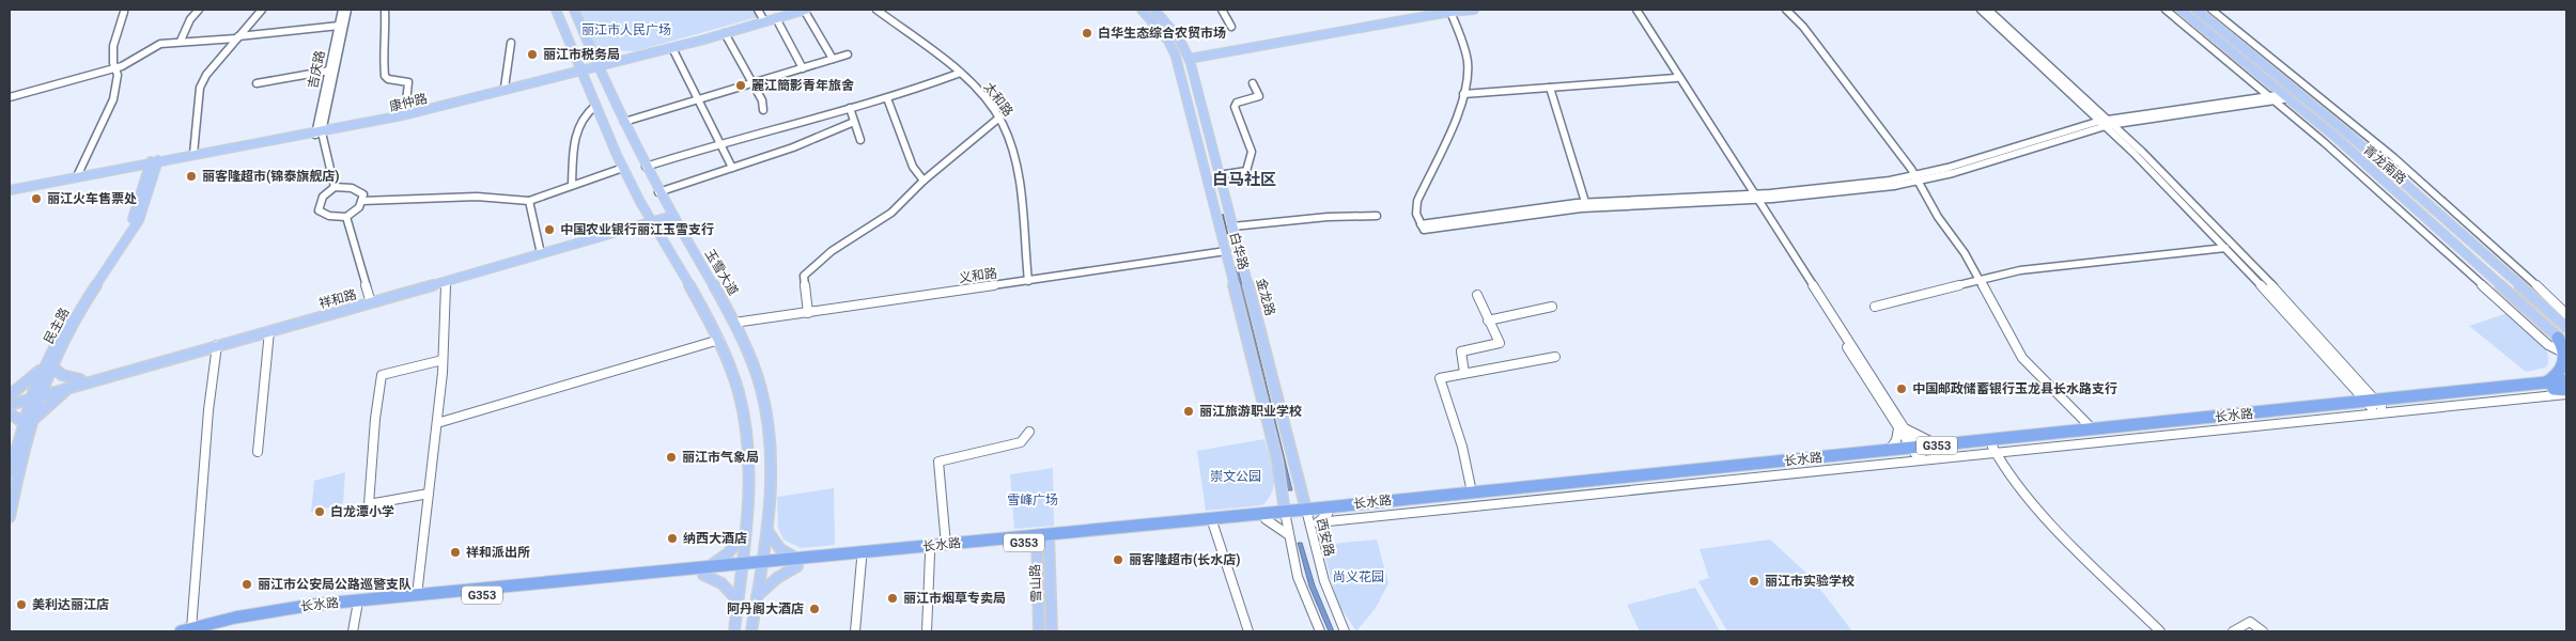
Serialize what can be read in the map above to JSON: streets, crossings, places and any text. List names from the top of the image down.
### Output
{
  "streets": {
    "highway": ["长水路", "G353"],
    "main road": [
      "康仲路",
      "青龙南路",
      "白华路",
      "玉雪大道",
      "金龙路",
      "祥和路",
      "民主路",
      "雪山路"
    ],
    "street": [
      "吉庆路",
      "太和路",
      "义和路",
      "西安路"
    ]
  },
  "crossings": [
    ["吉庆路", "康仲路"],
    ["太和路", "义和路"],
    ["康仲路", "玉雪大道"],
    ["康仲路", "民主路"],
    ["白华路", "义和路"],
    ["白华路", "长水路"],
    ["玉雪大道", "义和路"],
    ["玉雪大道", "祥和路"],
    ["玉雪大道", "长水路"],
    ["金龙路", "长水路"],
    ["金龙路", "西安路"],
    ["祥和路", "民主路"],
    ["长水路", "西安路"],
    ["长水路", "雪山路"]
  ],
  "districts": ["白马社区"],
  "parks": [
    "丽江市人民广场",
    "崇文公园",
    "雪峰广场",
    "尚义花园"
  ],
  "places": [
    "白华生态综合农贸市场",
    "丽江市税务局",
    "麗江簡影青年旅舍",
    "丽客隆超市(锦泰旗舰店)",
    "丽江火车售票处",
    "中国农业银行丽江玉雪支行",
    "中国邮政储蓄银行玉龙县长水路支行",
    "丽江旅游职业学校",
    "丽江市气象局",
    "白龙潭小学",
    "纳西大酒店",
    "祥和派出所",
    "丽客隆超市(长水店)",
    "丽江市实验学校",
    "丽江市公安局公路巡警支队",
    "丽江市烟草专卖局",
    "美利达丽江店",
    "阿丹阁大酒店"
  ]
}
